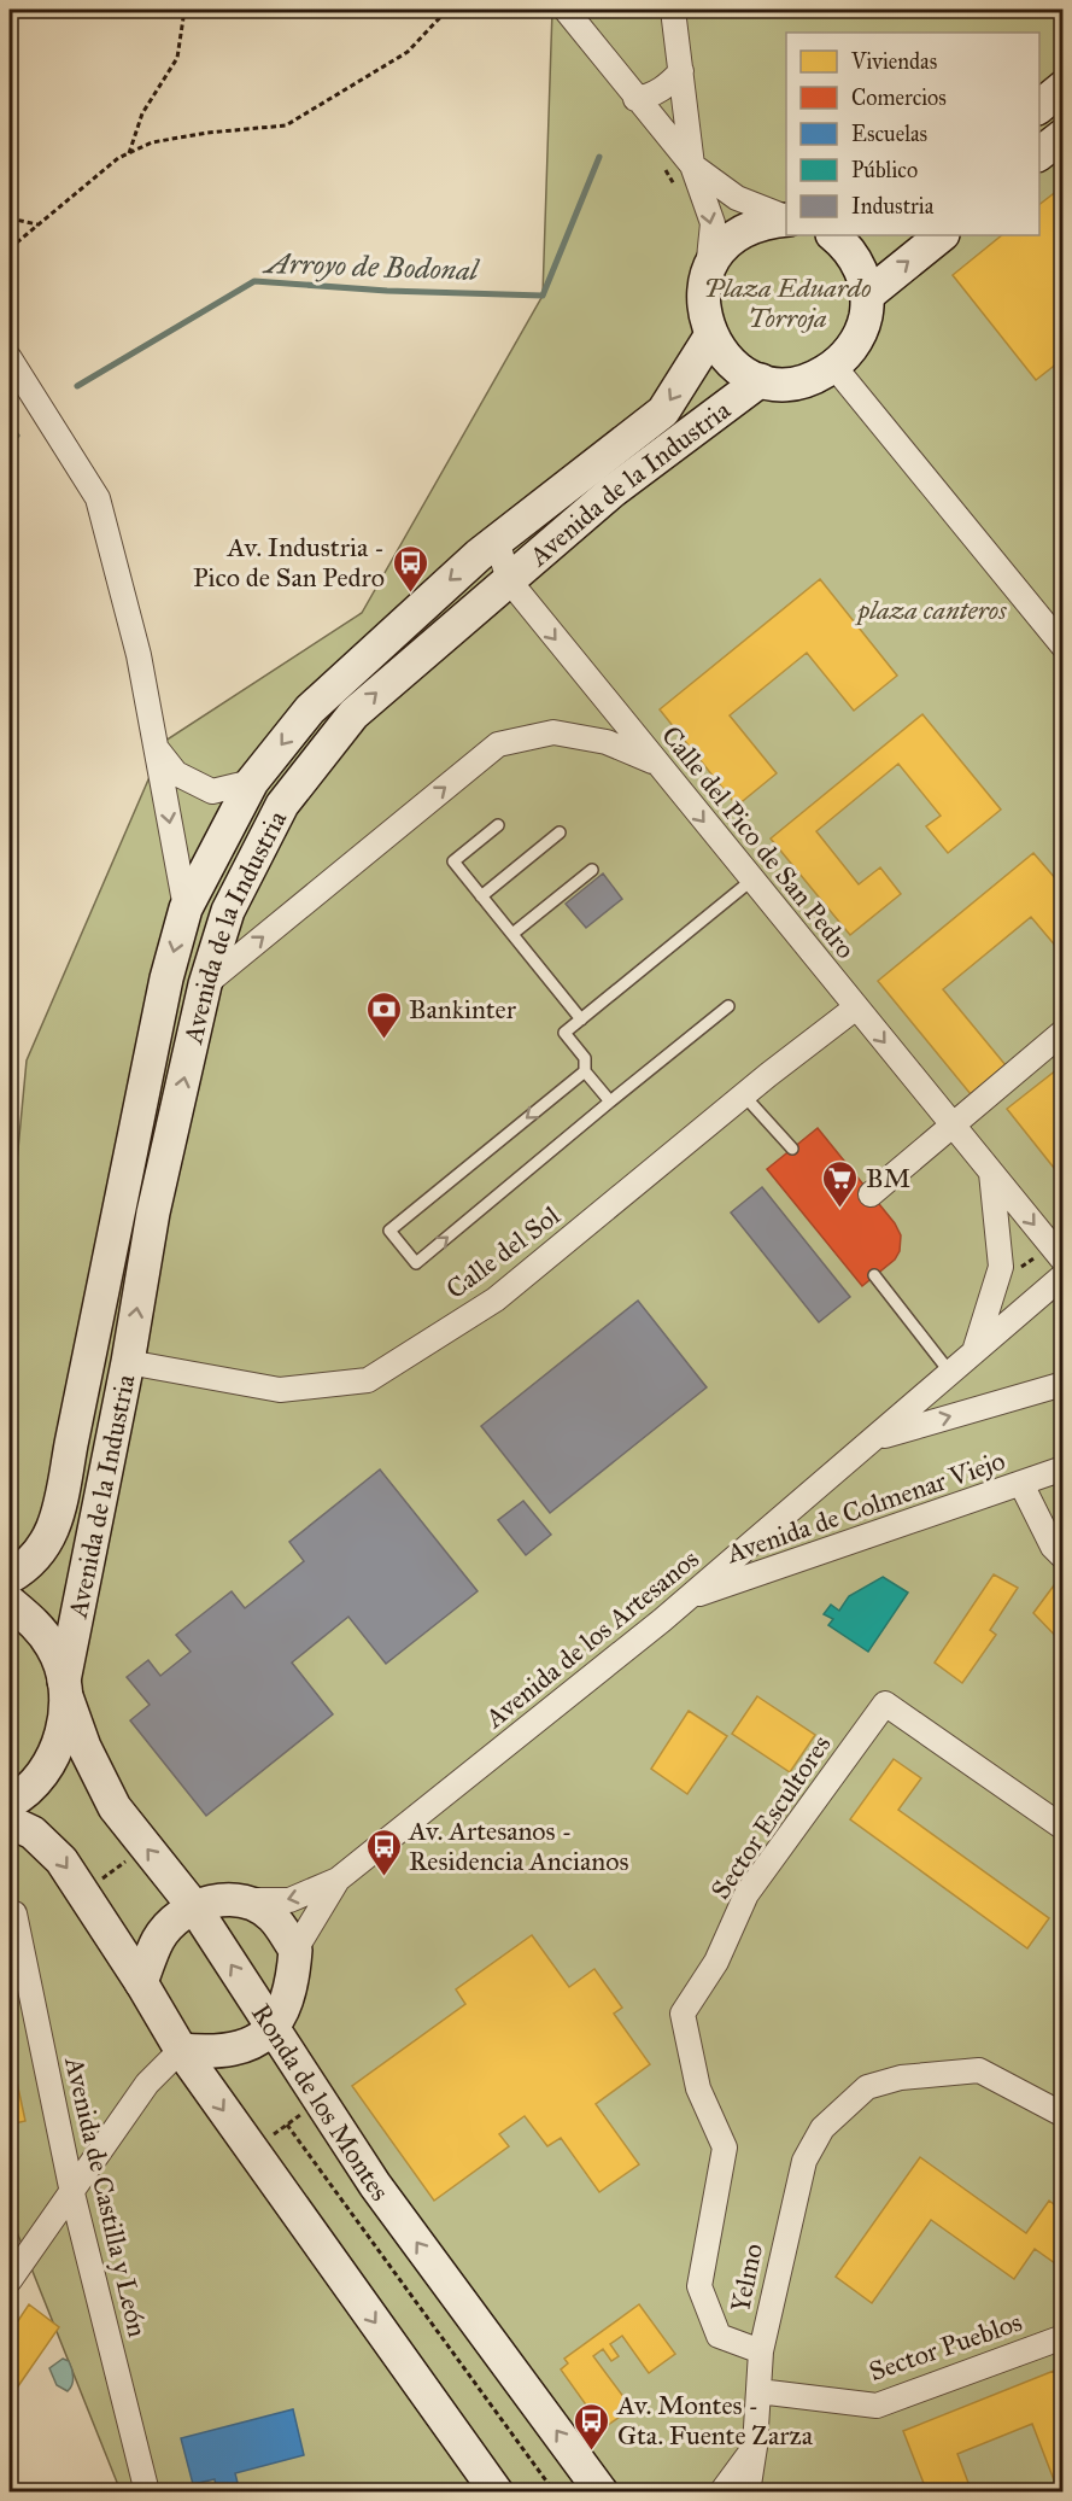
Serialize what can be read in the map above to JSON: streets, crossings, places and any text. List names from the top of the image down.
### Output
{
  "streets": {
    "street": [
      "Avenida de la Industria",
      "Calle del Pico de San Pedro",
      "Calle del Sol",
      "Avenida de Colmenar Viejo",
      "Avenida de los Artesanos",
      "Sector Escultores",
      "Ronda de los Montes",
      "Avenida de Castilla y León",
      "Yelmo",
      "Sector Pueblos"
    ]
  },
  "crossings": [
    ["Avenida de la Industria", "Calle del Pico de San Pedro"],
    ["Avenida de la Industria", "Calle del Sol"],
    ["Avenida de la Industria", "Ronda de los Montes"],
    ["Calle del Pico de San Pedro", "Calle del Sol"],
    ["Avenida de Colmenar Viejo", "Avenida de los Artesanos"],
    ["Sector Escultores", "Yelmo"],
    ["Yelmo", "Sector Pueblos"]
  ],
  "one_way": ["Calle del Pico de San Pedro"],
  "water": ["Arroyo de Bodonal"],
  "parks": ["Plaza Eduardo Torroja", "plaza canteros"],
  "places": {
    "bus stop": ["Av. Industria - Pico de San Pedro", "Av. Artesanos - Residencia Ancianos", "Av. Montes - Gta. Fuente Zarza"],
    "bank": ["Bankinter"],
    "supermarket": ["BM"]
  },
  "legend": [
    "Viviendas",
    "Comercios",
    "Escuelas",
    "Público",
    "Industria"
  ]
}
